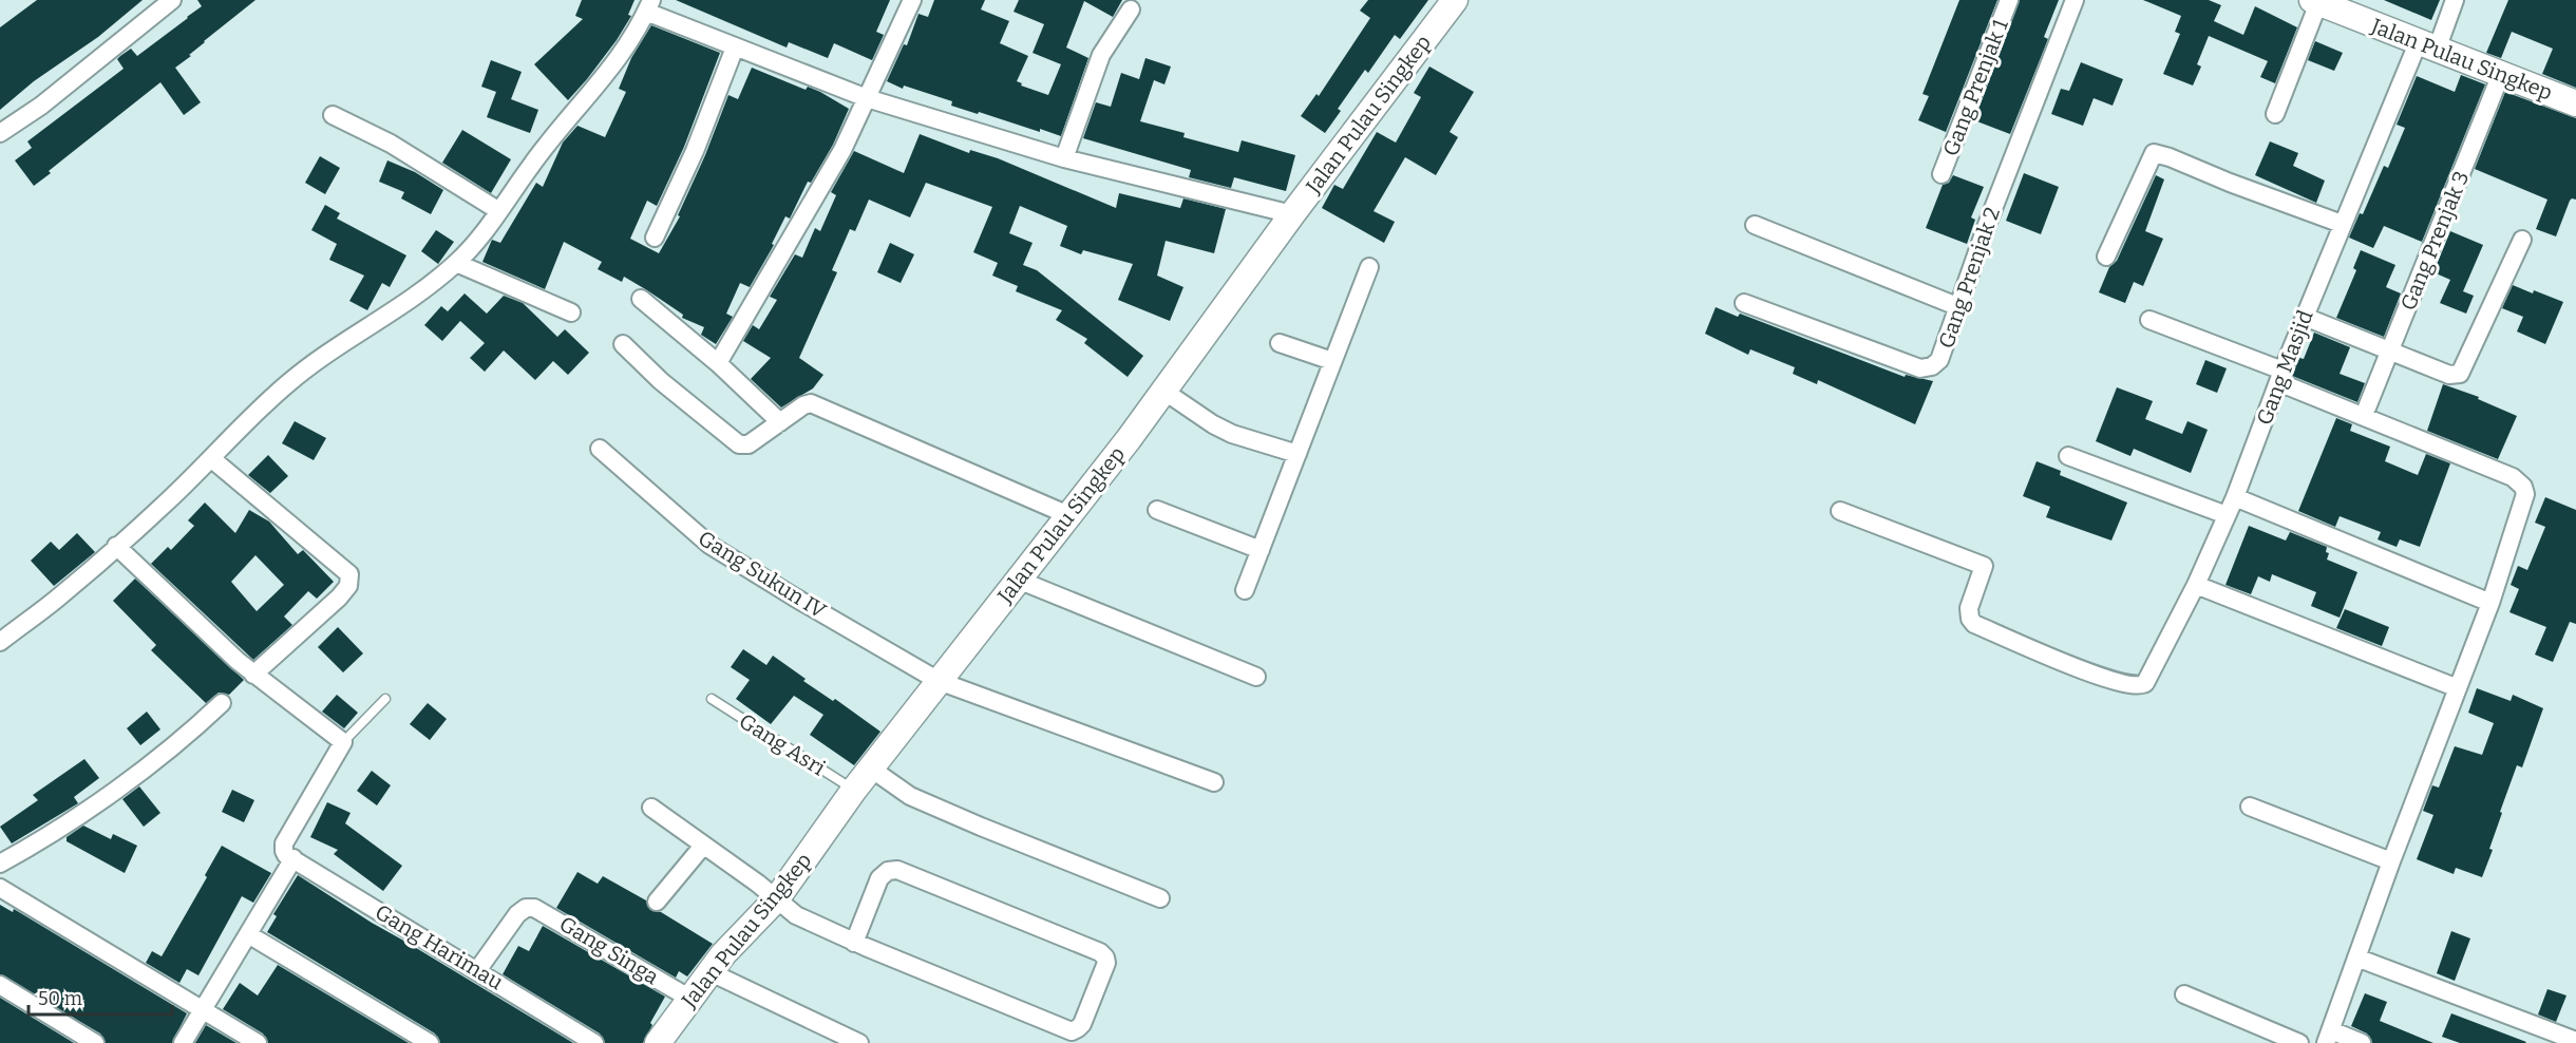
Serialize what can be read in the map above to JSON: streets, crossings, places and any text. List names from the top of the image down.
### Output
{
  "streets": {
    "street": [
      "Jalan Pulau Singkep",
      "Gang Prenjak 1",
      "Gang Prenjak 3",
      "Gang Prenjak 2",
      "Gang Masjid",
      "Gang Sukun IV",
      "Gang Harimau",
      "Gang Singa"
    ],
    "lane": ["Gang Asri"]
  },
  "crossings": [
    ["Jalan Pulau Singkep", "Gang Prenjak 3"],
    ["Jalan Pulau Singkep", "Gang Masjid"],
    ["Jalan Pulau Singkep", "Gang Sukun IV"],
    ["Jalan Pulau Singkep", "Gang Asri"],
    ["Jalan Pulau Singkep", "Gang Singa"],
    ["Gang Harimau", "Gang Singa"]
  ],
  "scale_bar": "50 m"
}
